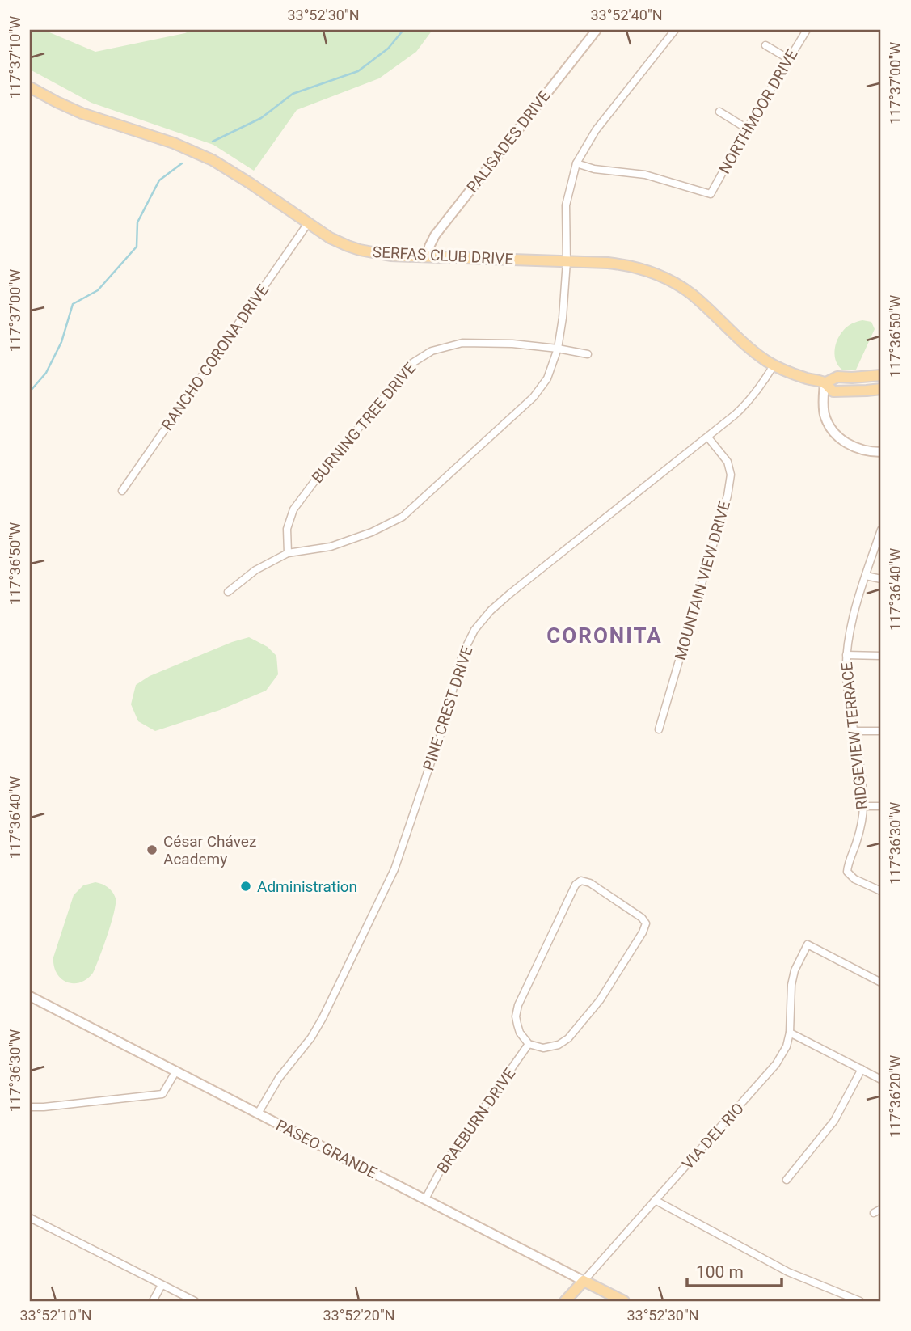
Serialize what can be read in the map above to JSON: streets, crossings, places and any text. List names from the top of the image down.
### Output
{
  "streets": {
    "main road": [
      "PALISADES DRIVE",
      "SERFAS CLUB DRIVE",
      "VIA DEL RIO",
      "PASEO GRANDE"
    ],
    "street": [
      "NORTHMOOR DRIVE",
      "RANCHO CORONA DRIVE",
      "BURNING TREE DRIVE",
      "MOUNTAIN VIEW DRIVE",
      "PINE CREST DRIVE",
      "RIDGEVIEW TERRACE",
      "BRAEBURN DRIVE"
    ]
  },
  "crossings": [
    ["PALISADES DRIVE", "SERFAS CLUB DRIVE"],
    ["SERFAS CLUB DRIVE", "RANCHO CORONA DRIVE"],
    ["SERFAS CLUB DRIVE", "PINE CREST DRIVE"],
    ["MOUNTAIN VIEW DRIVE", "PINE CREST DRIVE"],
    ["PINE CREST DRIVE", "PASEO GRANDE"],
    ["BRAEBURN DRIVE", "PASEO GRANDE"],
    ["VIA DEL RIO", "PASEO GRANDE"]
  ],
  "districts": ["CORONITA"],
  "places": ["César Chávez Academy", "Administration"],
  "scale_bar": "100 m",
  "coordinates": [
    "33°52'30\"N",
    "33°52'40\"N",
    "117°37'10\"W",
    "117°37'00\"W",
    "117°36'50\"W",
    "117°36'40\"W",
    "117°36'30\"W",
    "117°36'20\"W",
    "33°52'10\"N",
    "33°52'20\"N"
  ]
}
